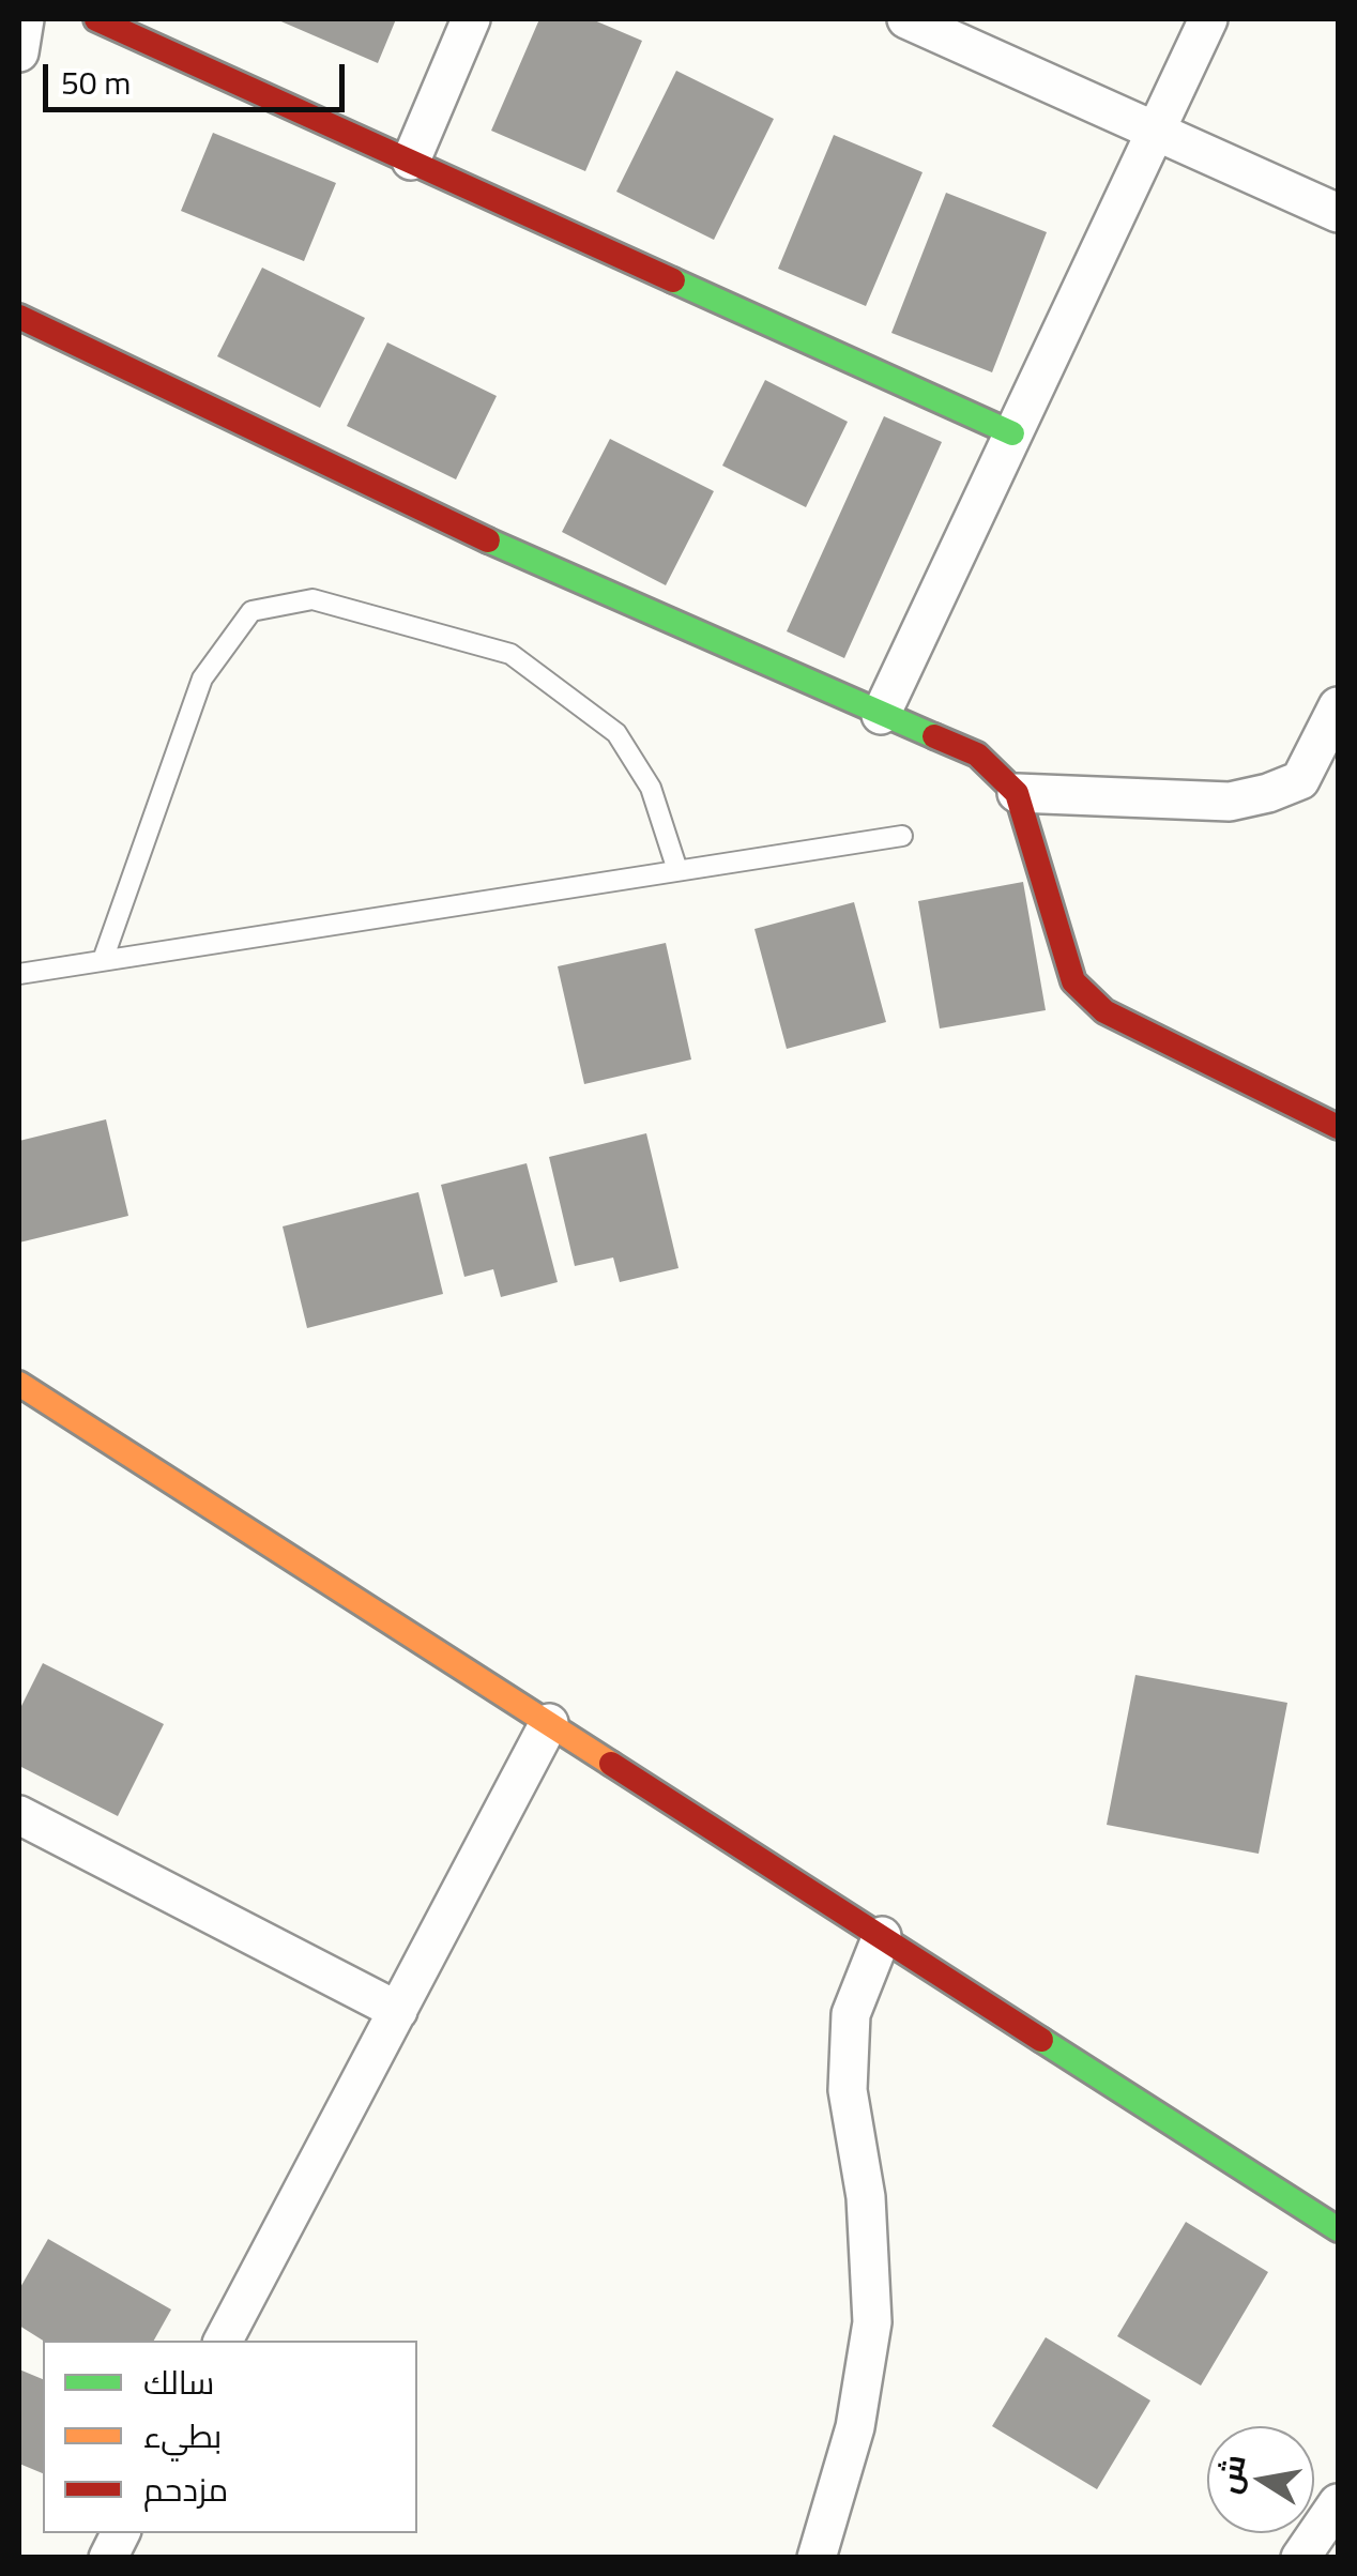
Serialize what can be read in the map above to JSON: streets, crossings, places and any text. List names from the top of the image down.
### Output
{
  "legend": ["سالك", "بطيء", "مزدحم"],
  "scale_bar": "50 m",
  "north": "left"
}
